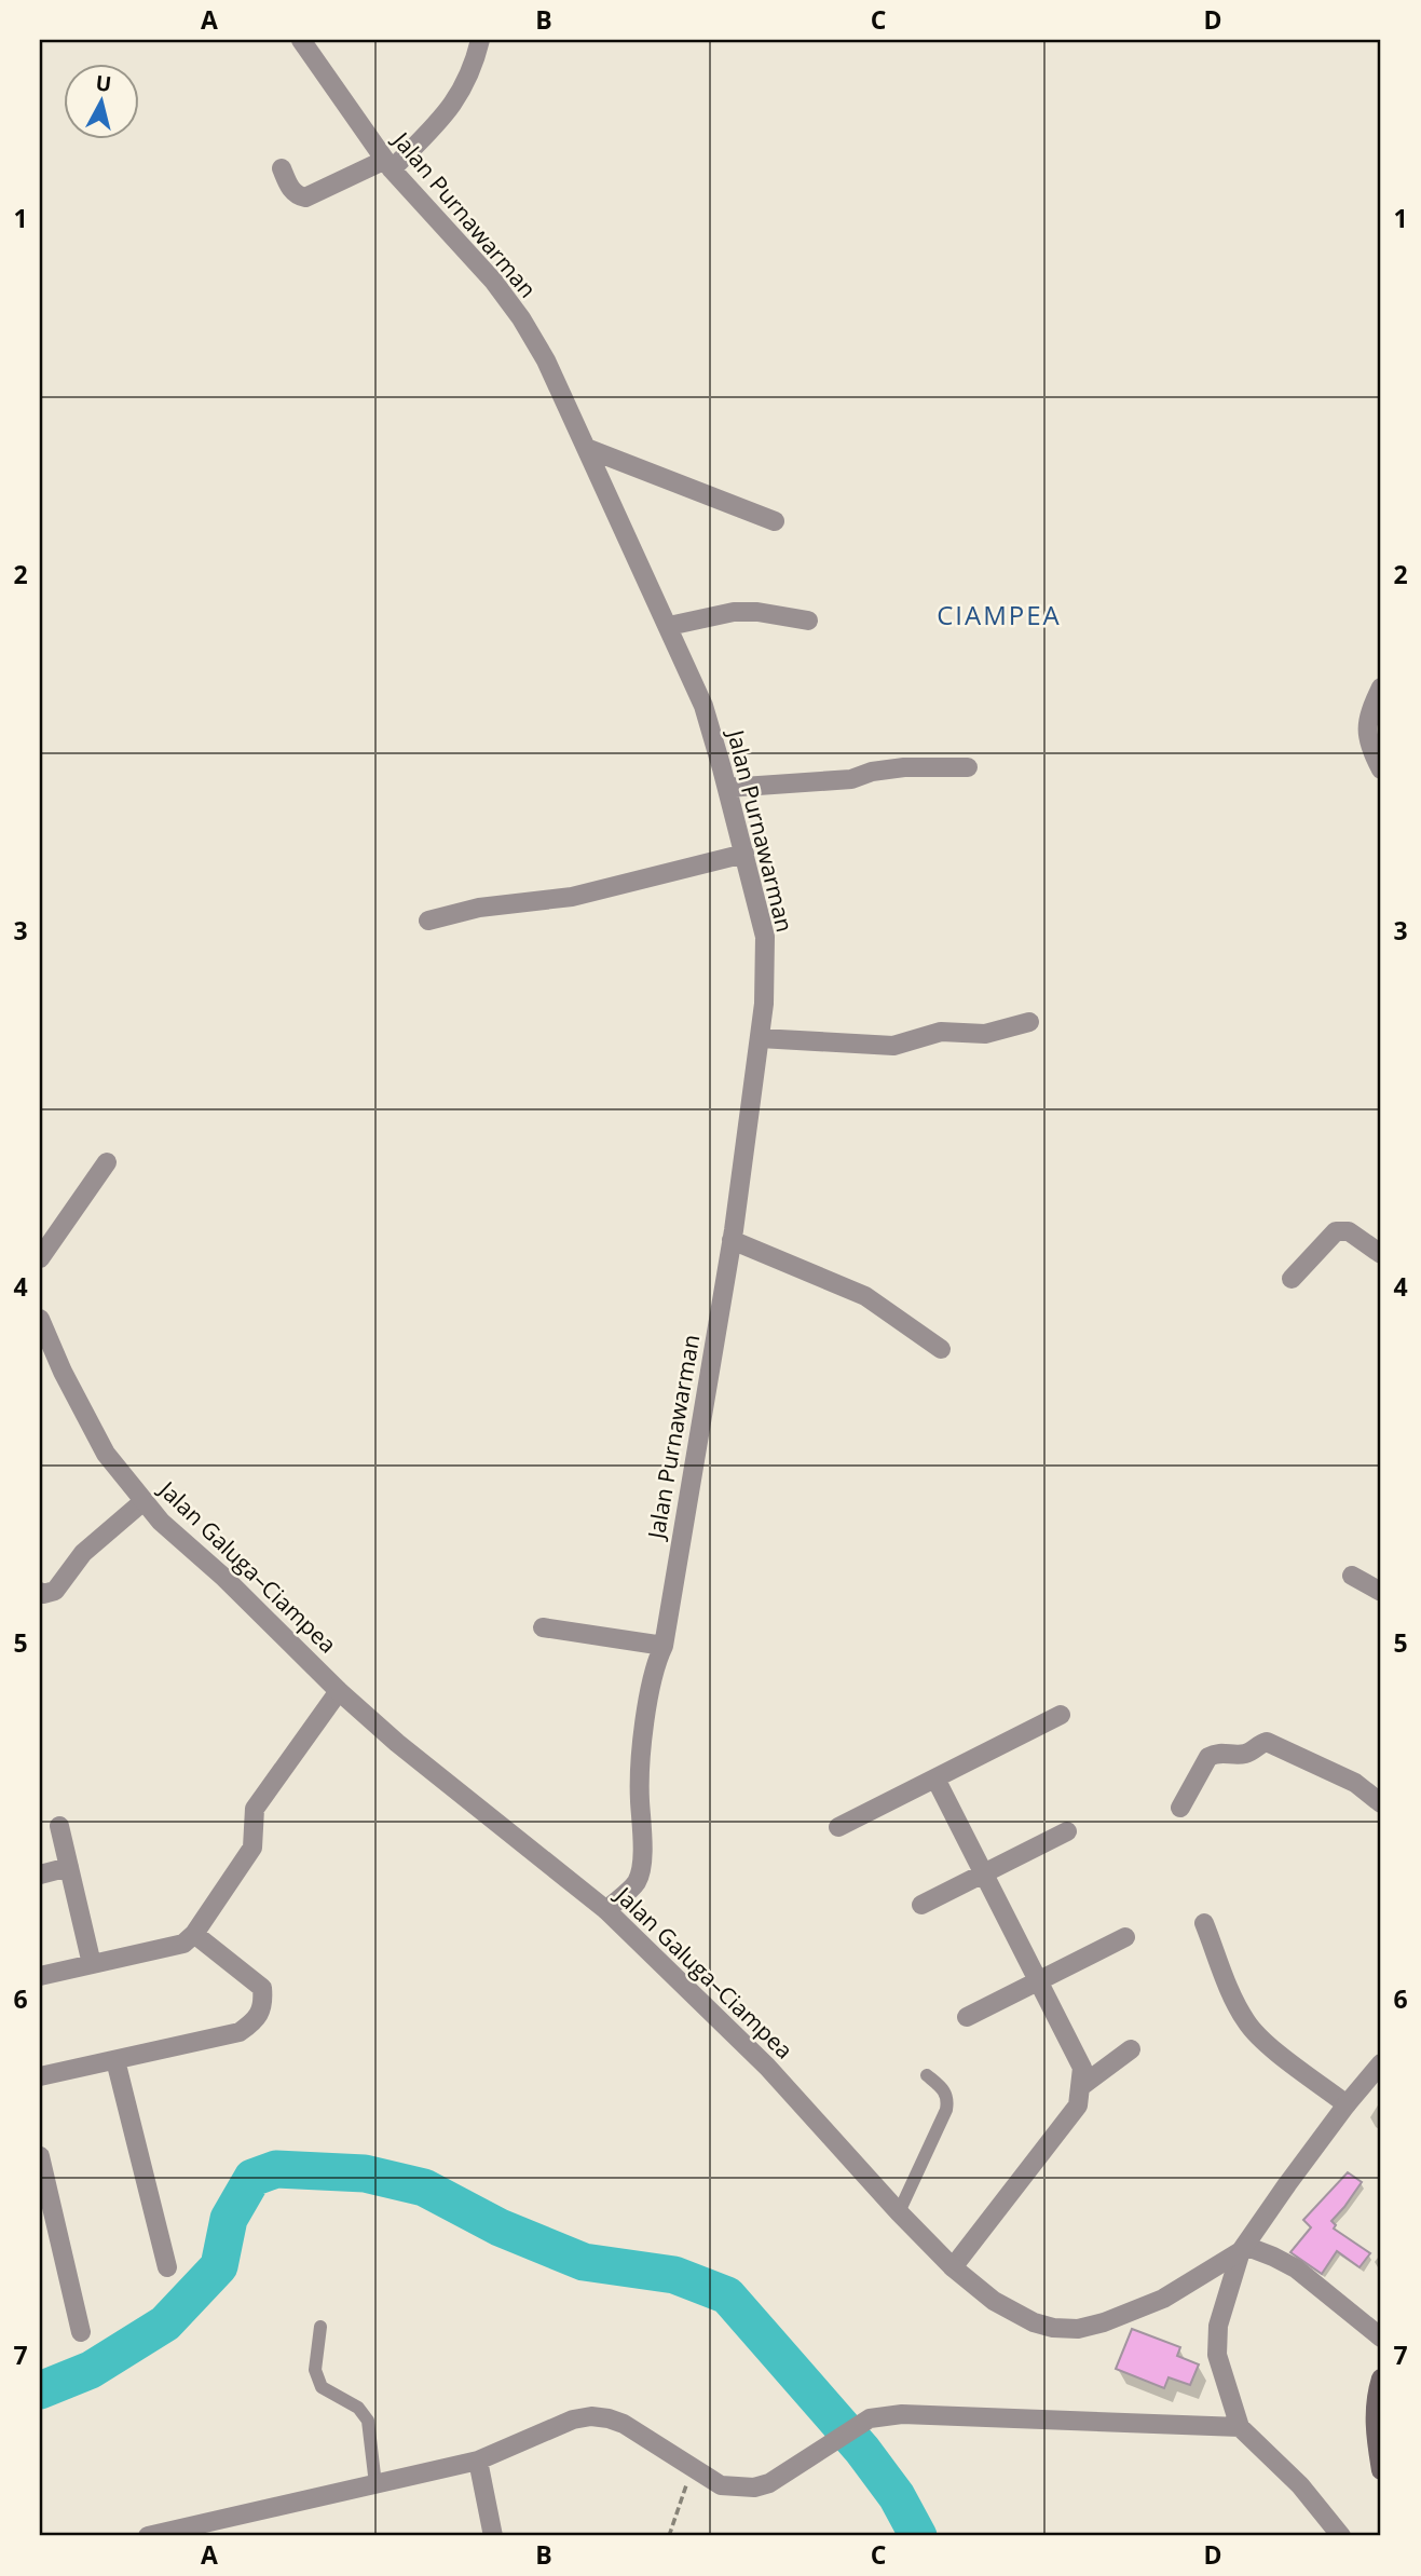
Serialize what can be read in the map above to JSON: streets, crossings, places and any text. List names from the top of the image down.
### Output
{
  "streets": {
    "street": ["Jalan Purnawarman", "Jalan Galuga–Ciampea"]
  },
  "crossings": [
    ["Jalan Purnawarman", "Jalan Galuga–Ciampea"]
  ],
  "districts": ["CIAMPEA"],
  "north": "top",
  "grid": {
    "columns": [
      "A",
      "B",
      "C",
      "D"
    ],
    "rows": [
      "1",
      "2",
      "3",
      "4",
      "5",
      "6",
      "7"
    ]
  }
}
